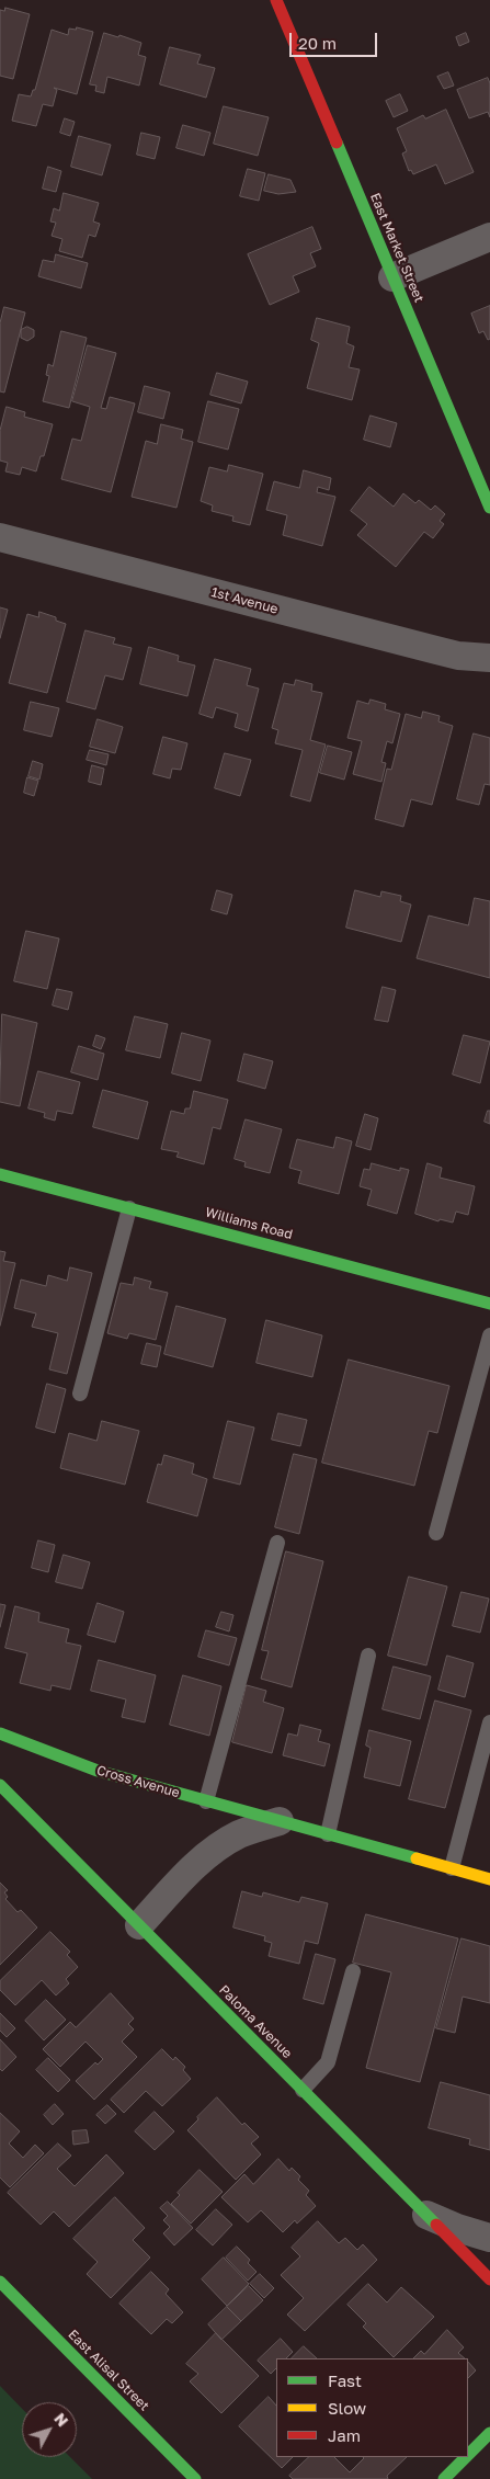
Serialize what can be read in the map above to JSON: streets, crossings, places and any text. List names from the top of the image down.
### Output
{
  "streets": {
    "street": [
      "East Market Street",
      "1st Avenue",
      "Williams Road",
      "Cross Avenue",
      "Paloma Avenue",
      "East Alisal Street"
    ]
  },
  "legend": ["Fast", "Slow", "Jam"],
  "scale_bar": "20 m",
  "north": "top right"
}
